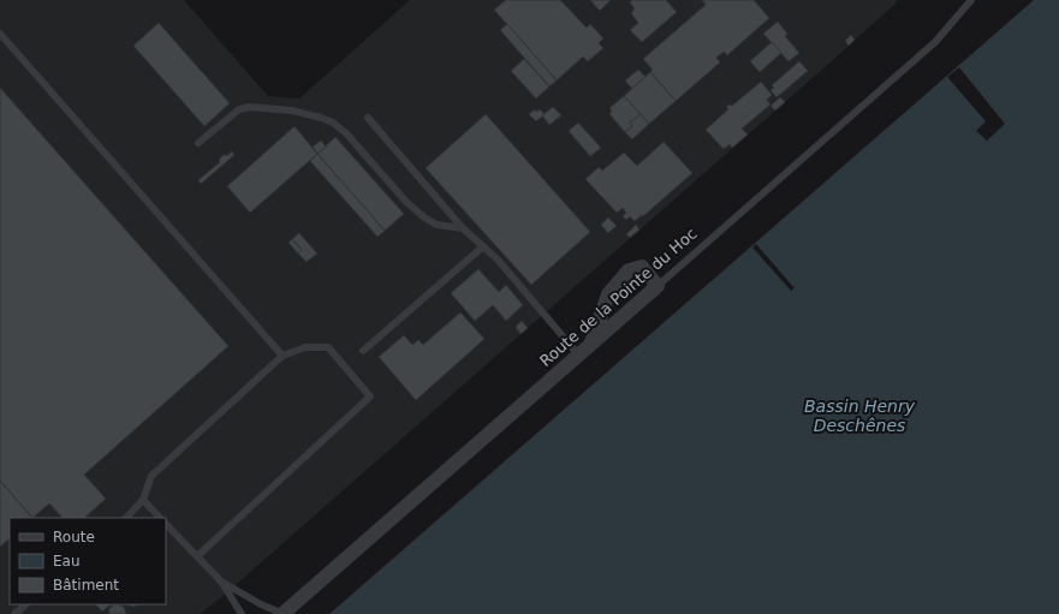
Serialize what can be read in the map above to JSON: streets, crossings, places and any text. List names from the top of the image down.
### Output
{
  "streets": {
    "street": ["Route de la Pointe du Hoc"]
  },
  "water": ["Bassin Henry Deschênes"],
  "legend": ["Route", "Eau", "Bâtiment"]
}
